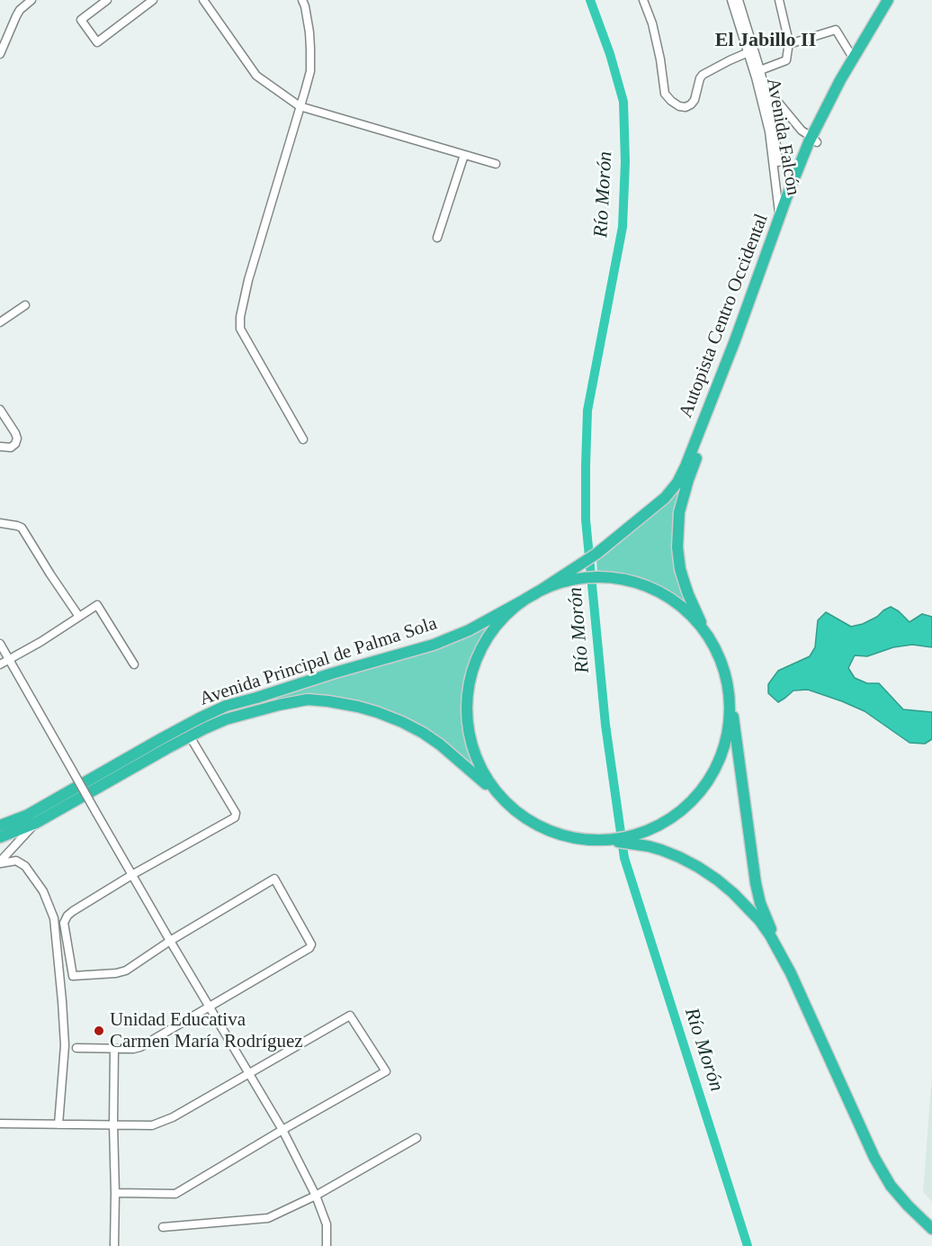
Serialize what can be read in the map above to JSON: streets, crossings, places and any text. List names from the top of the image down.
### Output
{
  "streets": {
    "highway": ["Autopista Centro Occidental", "Avenida Principal de Palma Sola"],
    "street": ["Avenida Falcón"]
  },
  "crossings": [
    ["Avenida Falcón", "Autopista Centro Occidental"],
    ["Autopista Centro Occidental", "Avenida Principal de Palma Sola"]
  ],
  "districts": ["El Jabillo II"],
  "water": ["Río Morón"],
  "places": ["Unidad Educativa Carmen María Rodríguez"]
}
